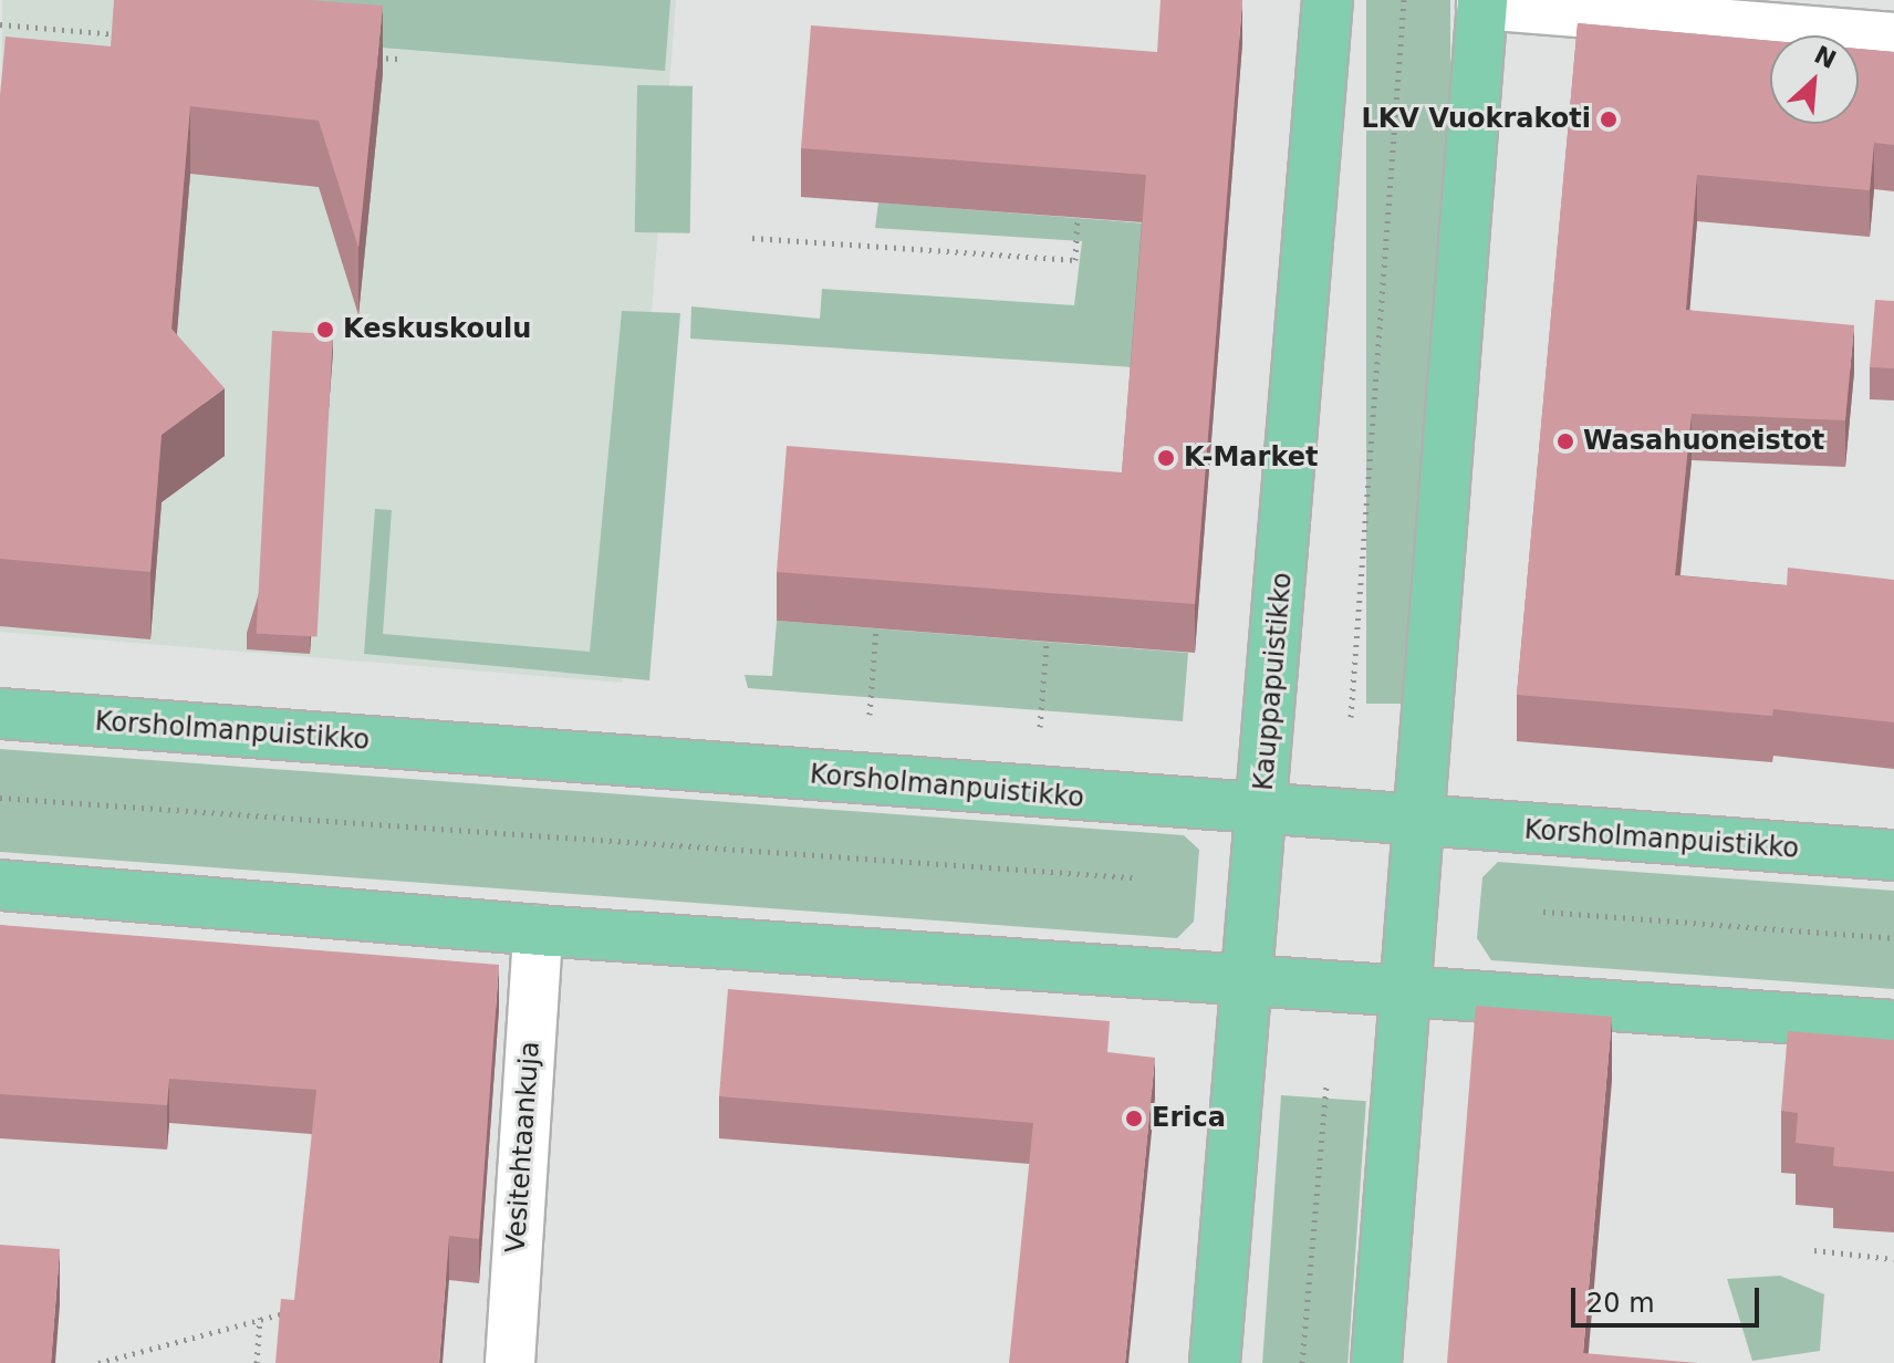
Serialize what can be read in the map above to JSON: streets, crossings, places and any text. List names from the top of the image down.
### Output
{
  "streets": {
    "main road": ["Kauppapuistikko", "Korsholmanpuistikko"],
    "street": ["Vesitehtaankuja"]
  },
  "crossings": [
    ["Kauppapuistikko", "Korsholmanpuistikko"]
  ],
  "places": [
    "LKV Vuokrakoti",
    "Keskuskoulu",
    "Wasahuoneistot",
    "K-Market",
    "Erica"
  ],
  "scale_bar": "20 m",
  "north": "top right"
}
